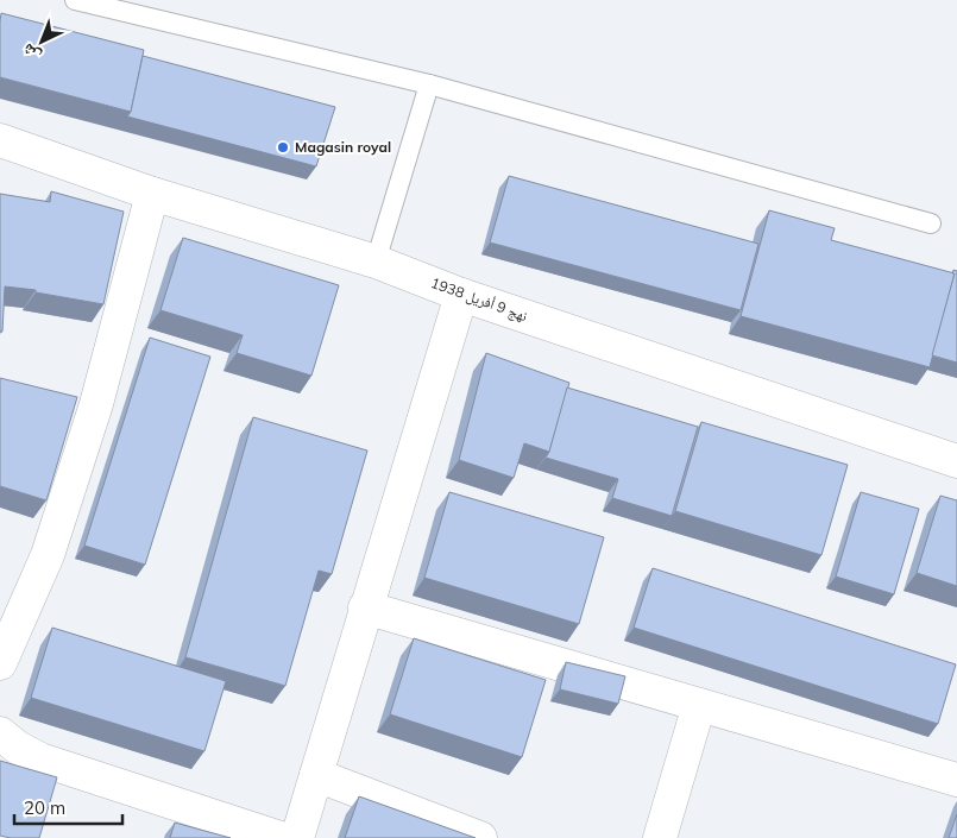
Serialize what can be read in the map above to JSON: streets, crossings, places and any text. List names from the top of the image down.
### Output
{
  "streets": {
    "street": ["نهج 9 أفريل 1938"]
  },
  "places": ["Magasin royal"],
  "scale_bar": "20 m",
  "north": "bottom left"
}
